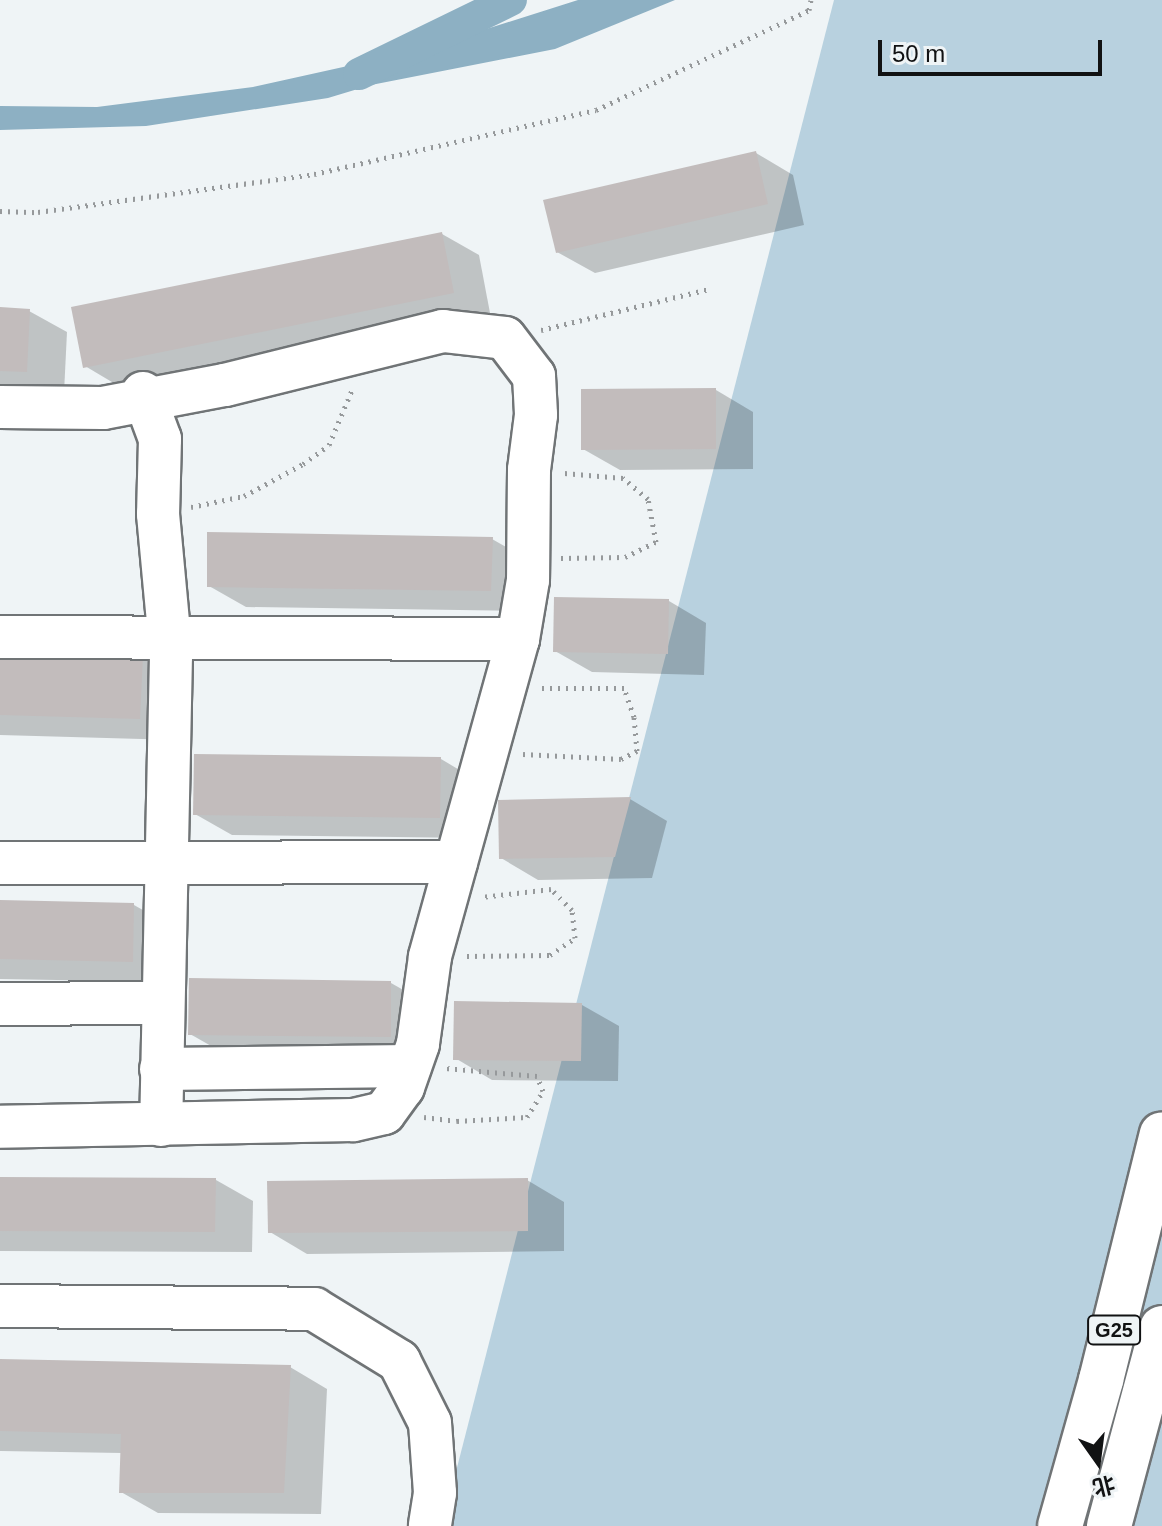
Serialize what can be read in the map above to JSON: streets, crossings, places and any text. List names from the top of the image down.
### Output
{
  "streets": {
    "highway": ["G25"]
  },
  "scale_bar": "50 m",
  "north": "bottom"
}
